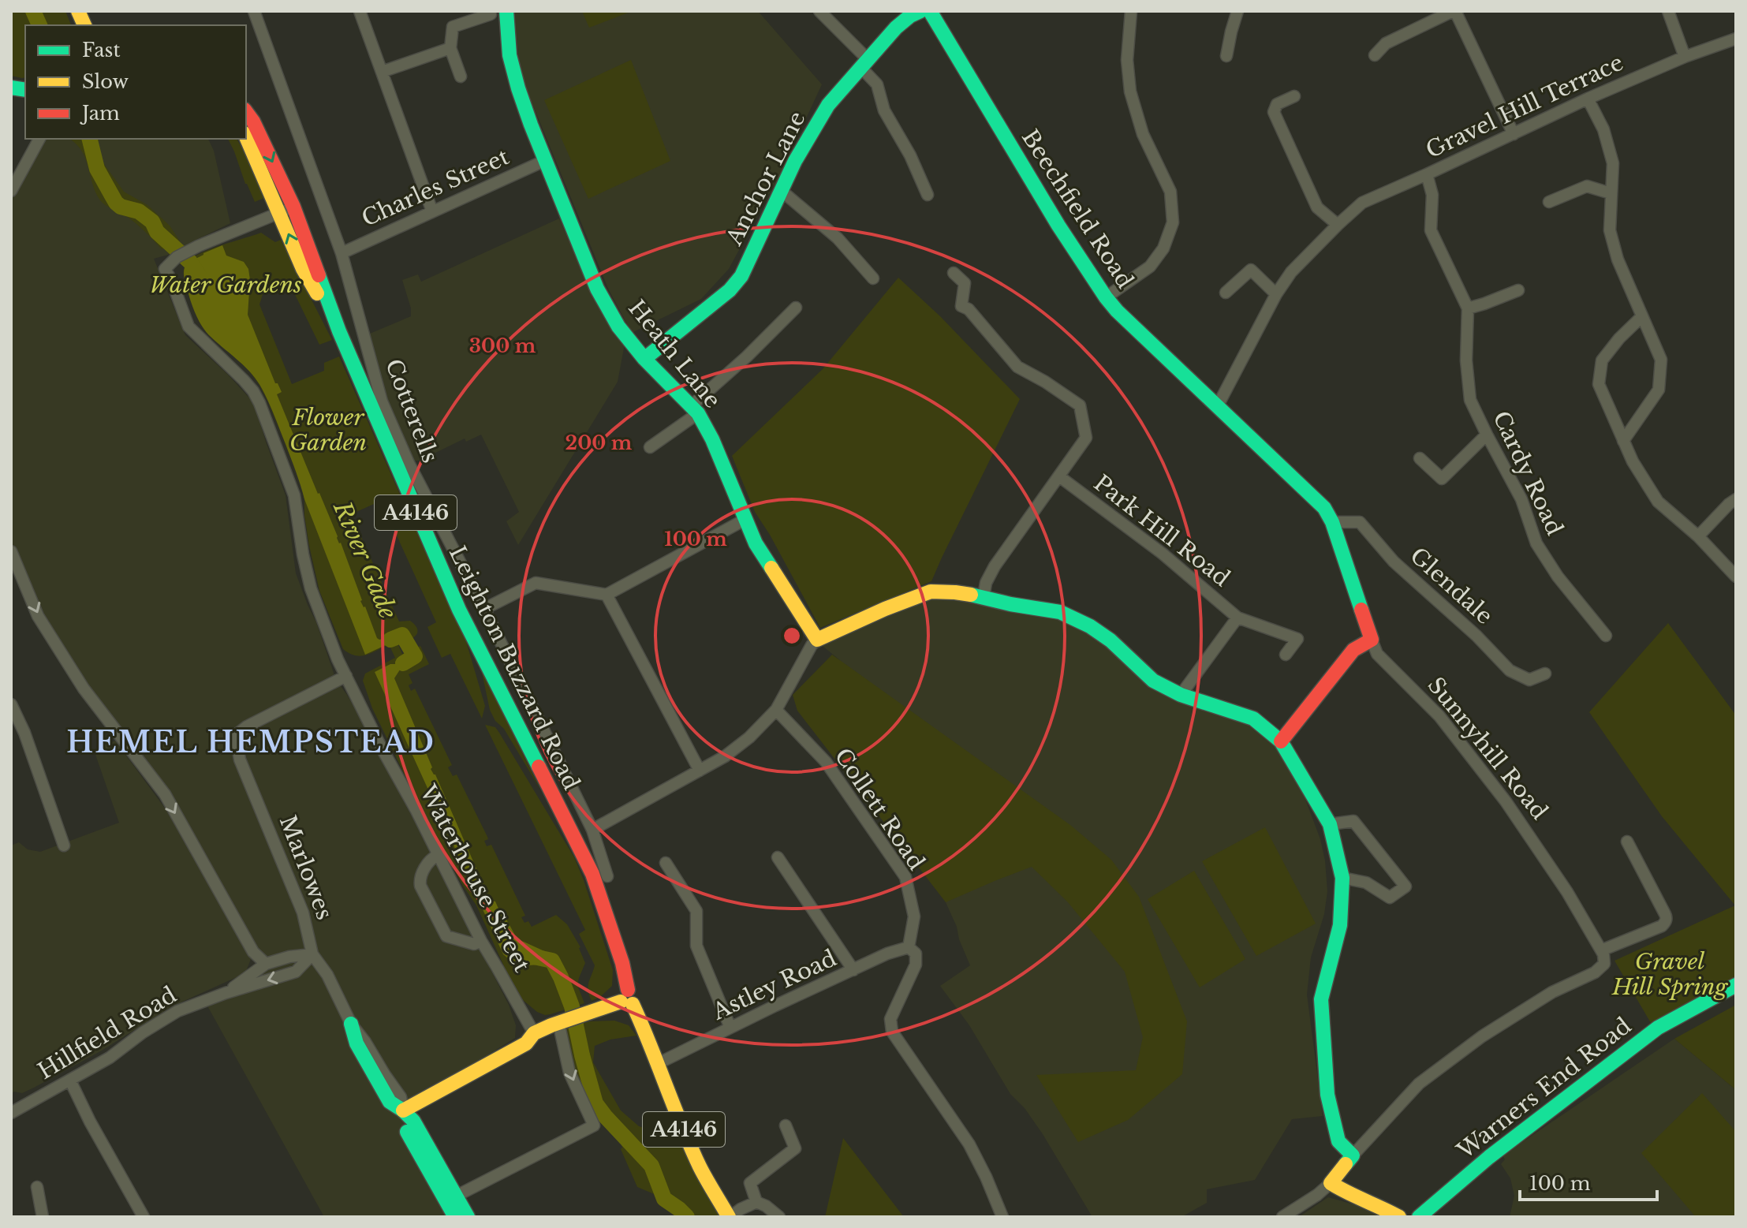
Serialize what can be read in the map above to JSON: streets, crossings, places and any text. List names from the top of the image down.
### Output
{
  "streets": {
    "street": [
      "Gravel Hill Terrace",
      "Anchor Lane",
      "Charles Street",
      "Beechfield Road",
      "Heath Lane",
      "Cotterells",
      "Cardy Road",
      "A4146",
      "Park Hill Road",
      "Glendale",
      "Leighton Buzzard Road",
      "Sunnyhill Road",
      "Collett Road",
      "Marlowes",
      "Waterhouse Street",
      "Astley Road",
      "Hillfield Road",
      "Warners End Road"
    ]
  },
  "crossings": [
    ["Gravel Hill Terrace", "Beechfield Road"],
    ["Gravel Hill Terrace", "Cardy Road"],
    ["Anchor Lane", "Heath Lane"],
    ["Charles Street", "Heath Lane"],
    ["Charles Street", "Cotterells"],
    ["Beechfield Road", "Glendale"],
    ["Beechfield Road", "Sunnyhill Road"],
    ["Glendale", "Sunnyhill Road"],
    ["Leighton Buzzard Road", "Waterhouse Street"],
    ["Leighton Buzzard Road", "Astley Road"],
    ["Collett Road", "Astley Road"],
    ["Marlowes", "Waterhouse Street"],
    ["Marlowes", "Hillfield Road"]
  ],
  "districts": ["HEMEL HEMPSTEAD"],
  "water": ["River Gade"],
  "parks": ["Water Gardens", "Flower Garden", "Gravel Hill Spring"],
  "legend": ["Fast", "Slow", "Jam"],
  "scale_bar": "100 m",
  "rings": ["300 m", "200 m", "100 m"]
}
